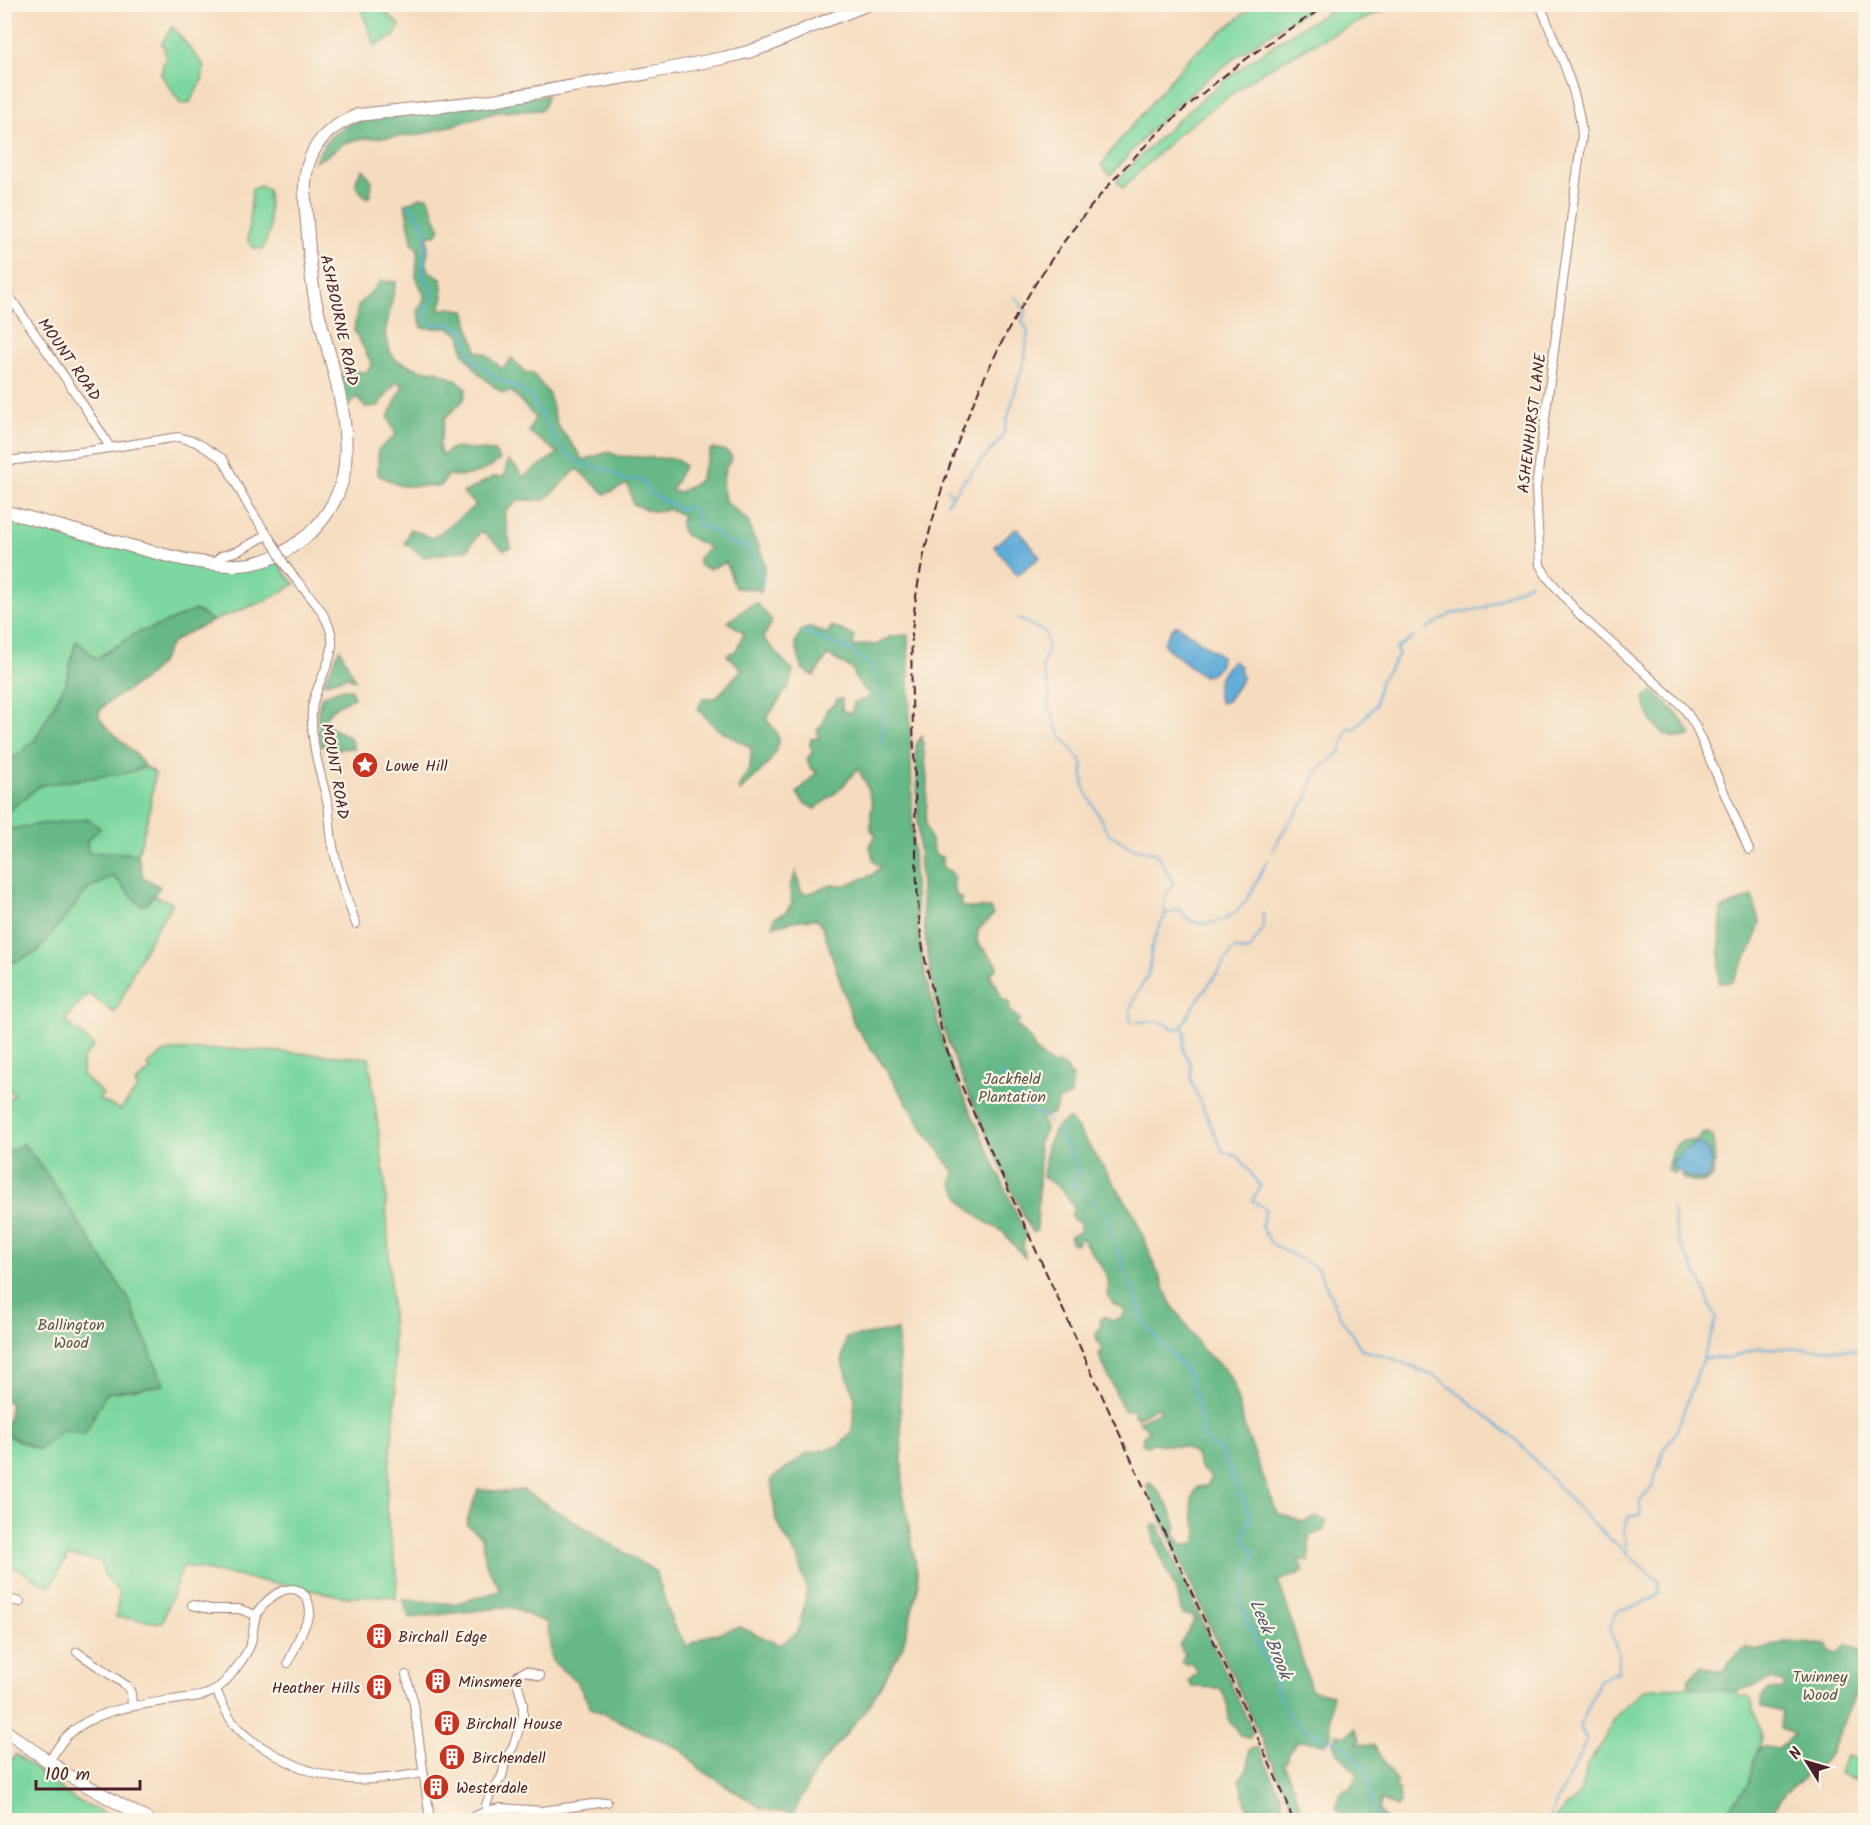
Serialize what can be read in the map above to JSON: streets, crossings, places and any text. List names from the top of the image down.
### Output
{
  "streets": {
    "highway": ["ASHBOURNE ROAD"],
    "street": ["MOUNT ROAD", "ASHENHURST LANE"]
  },
  "water": ["Leek Brook"],
  "parks": ["Jackfield Plantation", "Ballington Wood", "Twinney Wood"],
  "places": {
    "place": ["Lowe Hill"],
    "building": [
      "Birchall Edge",
      "Minsmere",
      "Heather Hills",
      "Birchall House",
      "Birchendell",
      "Westerdale"
    ]
  },
  "scale_bar": "100 m",
  "north": "top left"
}
